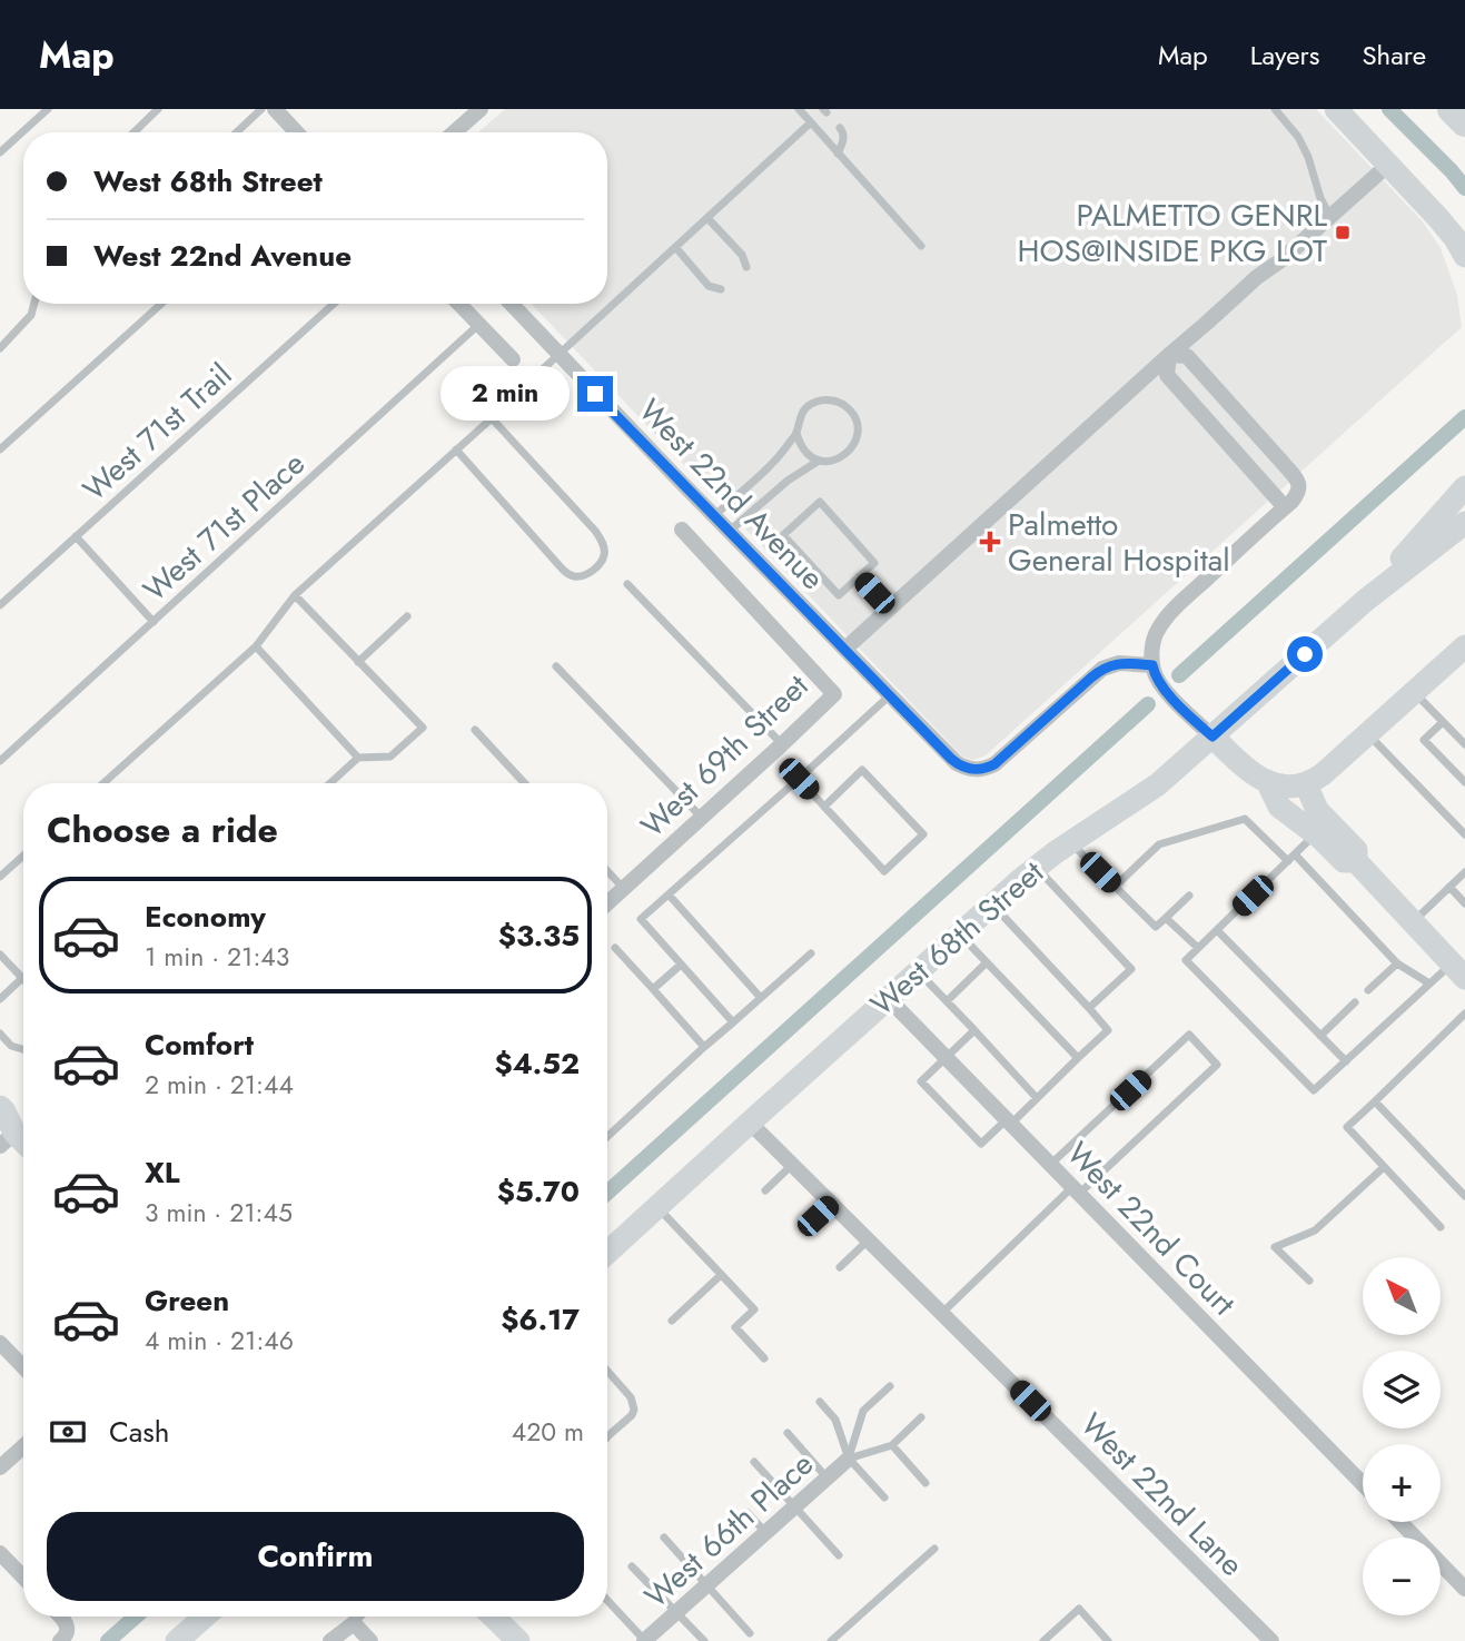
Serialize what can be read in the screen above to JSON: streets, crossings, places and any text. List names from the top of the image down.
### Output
{
  "streets": {
    "main road": ["West 68th Street"],
    "street": [
      "West 22nd Avenue",
      "West 69th Street",
      "West 22nd Court",
      "West 22nd Lane",
      "West 66th Place"
    ],
    "lane": ["West 71st Trail", "West 71st Place"]
  },
  "crossings": [
    ["West 68th Street", "West 22nd Court"],
    ["West 68th Street", "West 22nd Lane"]
  ],
  "places": {
    "transit": ["PALMETTO GENRL HOS@INSIDE PKG LOT"],
    "health": ["Palmetto General Hospital"]
  },
  "north": "top left",
  "page": {
    "header": "Map",
    "nav": ["Map", "Layers", "Share"],
    "banner": ["West 68th Street", "West 22nd Avenue"],
    "bubble": "2 min",
    "heading": "Choose a ride",
    "list": [
      {
        "name": "Economy",
        "note": "1 min · 21:43",
        "value": "$3.35"
      },
      {
        "name": "Comfort",
        "note": "2 min · 21:44",
        "value": "$4.52"
      },
      {
        "name": "XL",
        "note": "3 min · 21:45",
        "value": "$5.70"
      },
      {
        "name": "Green",
        "note": "4 min · 21:46",
        "value": "$6.17"
      }
    ],
    "map_buttons": ["+", "−"],
    "pay": ["Cash", "420 m"],
    "buttons": "Confirm"
  }
}
